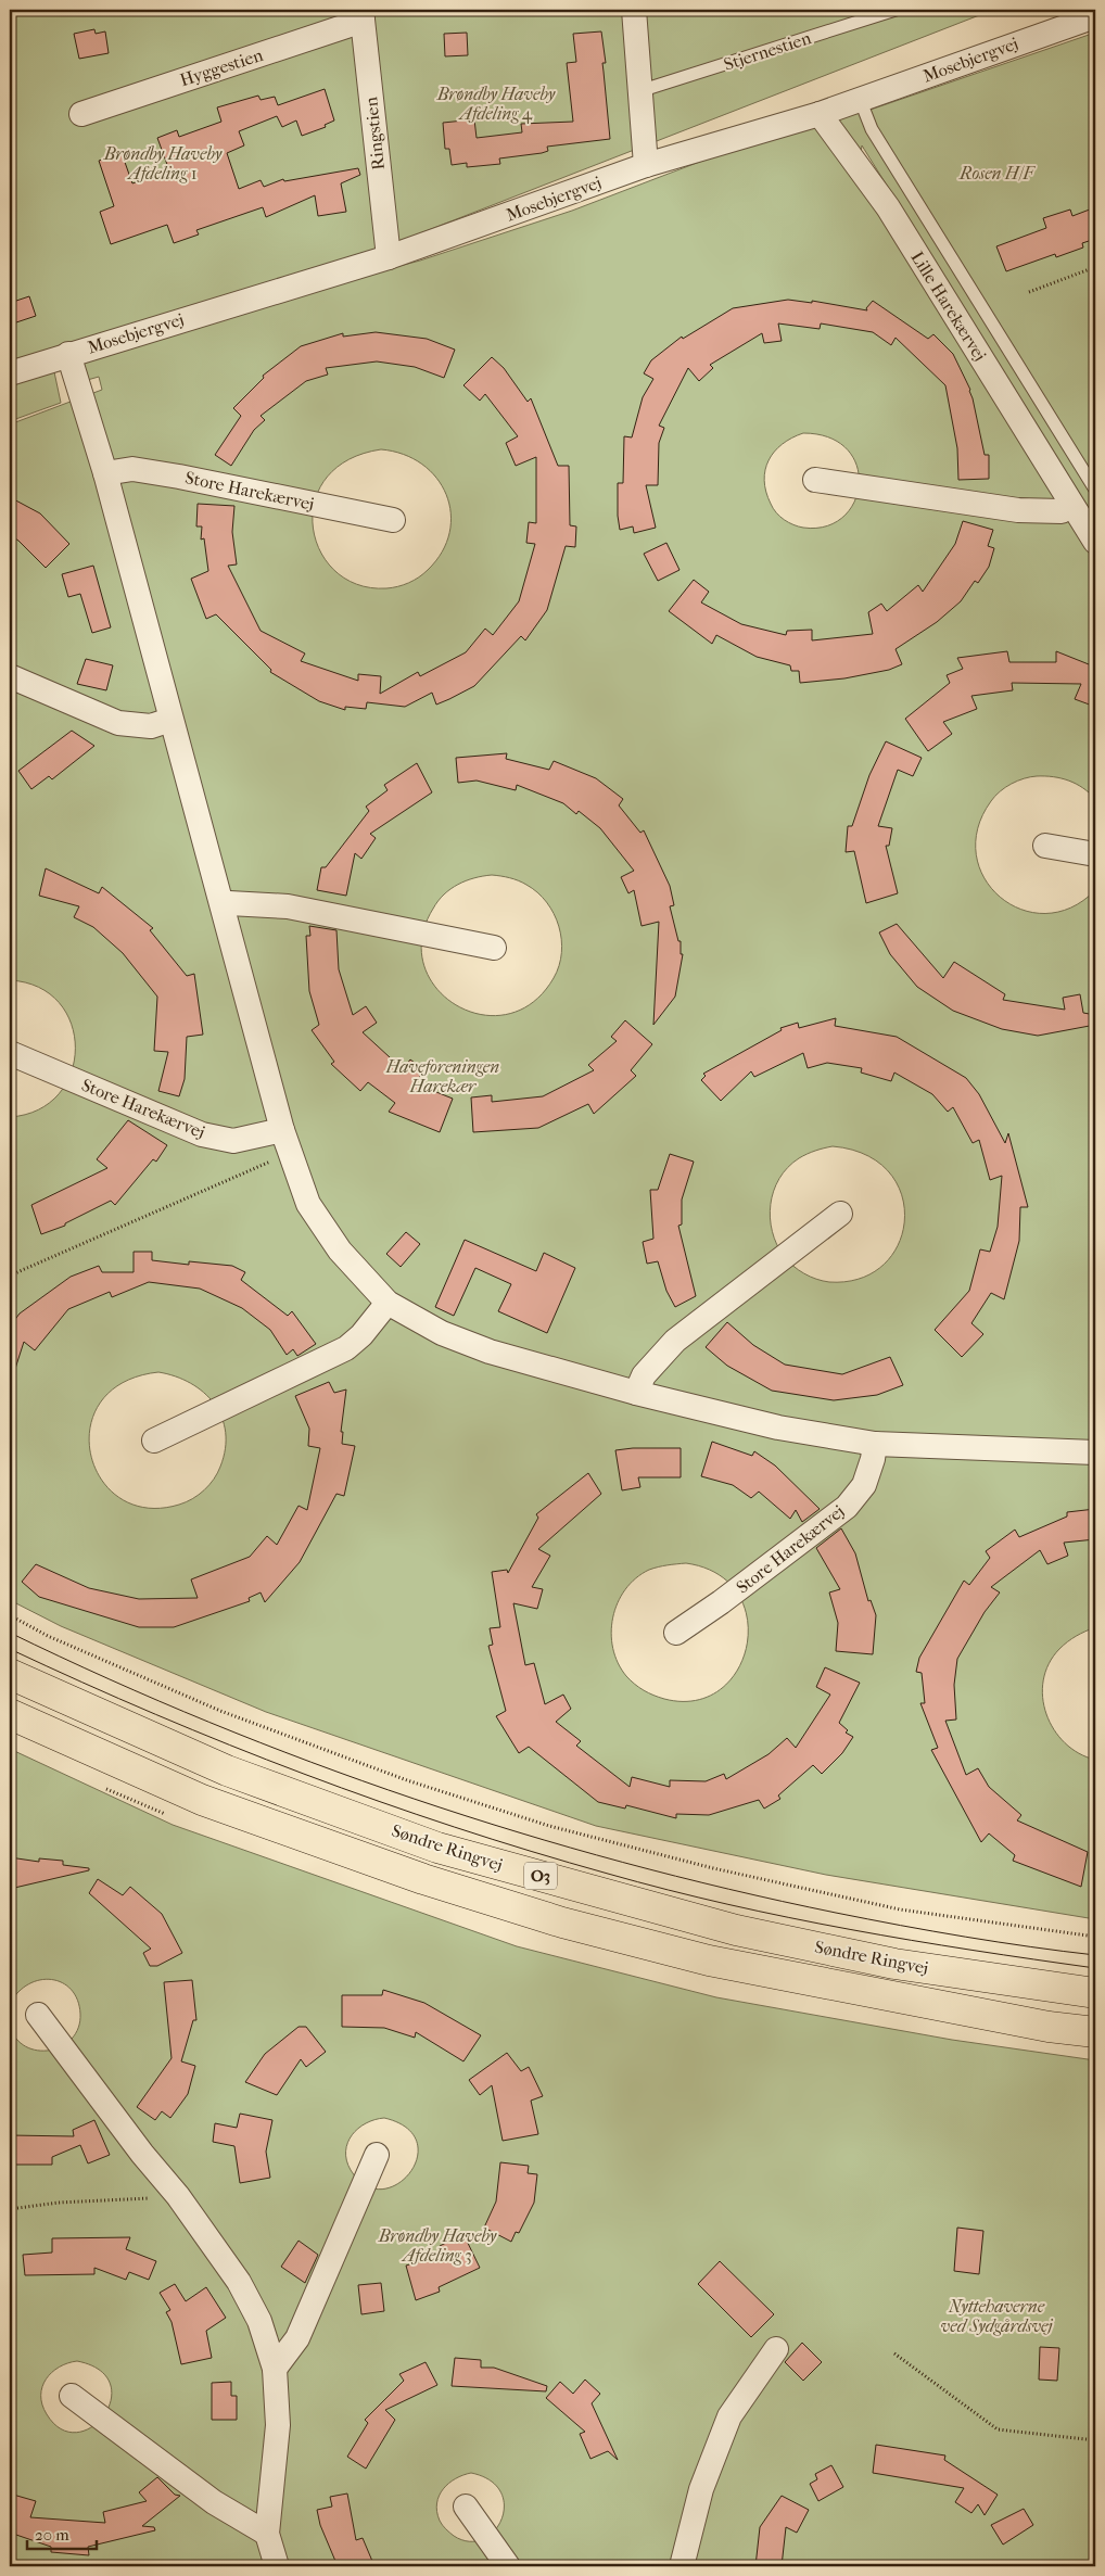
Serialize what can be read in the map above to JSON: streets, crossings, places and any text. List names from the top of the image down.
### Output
{
  "streets": {
    "main road": ["Søndre Ringvej", "O3"],
    "street": [
      "Mosebjergvej",
      "Hyggestien",
      "Ringstien",
      "Lille Harekærvej",
      "Store Harekærvej"
    ],
    "lane": ["Stjernestien"]
  },
  "crossings": [
    ["Mosebjergvej", "Ringstien"],
    ["Mosebjergvej", "Lille Harekærvej"],
    ["Hyggestien", "Ringstien"]
  ],
  "parks": [
    "Brøndby Haveby Afdeling 4",
    "Brøndby Haveby Afdeling 1",
    "Rosen H/F",
    "Haveforeningen Harekær",
    "Brøndby Haveby Afdeling 3",
    "Nyttehaverne ved Sydgårdsvej"
  ],
  "scale_bar": "20 m"
}
